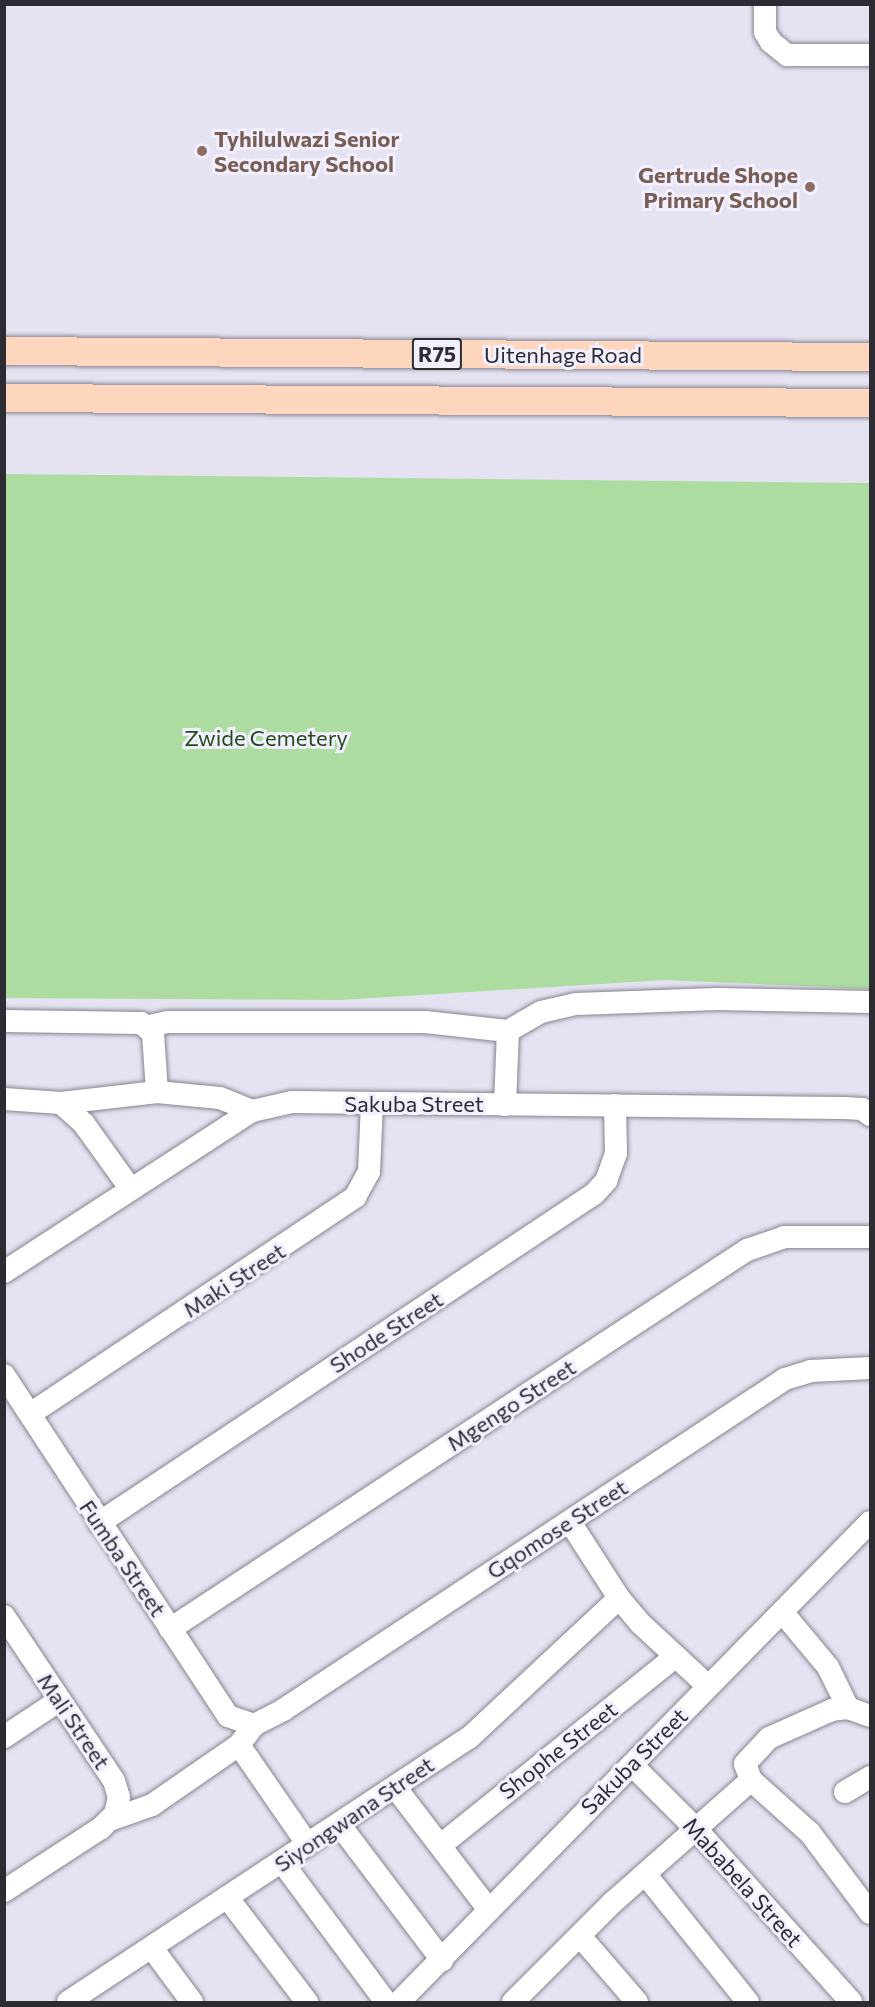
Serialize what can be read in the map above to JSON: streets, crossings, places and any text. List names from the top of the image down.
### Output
{
  "streets": {
    "main road": ["R75", "Uitenhage Road"],
    "street": [
      "Sakuba Street",
      "Maki Street",
      "Shode Street",
      "Mgengo Street",
      "Gqomose Street",
      "Fumba Street",
      "Mali Street",
      "Shophe Street",
      "Siyongwana Street",
      "Mababela Street"
    ]
  },
  "crossings": [
    ["Sakuba Street", "Maki Street"],
    ["Sakuba Street", "Shode Street"],
    ["Sakuba Street", "Mababela Street"],
    ["Maki Street", "Fumba Street"],
    ["Shode Street", "Fumba Street"],
    ["Mgengo Street", "Fumba Street"],
    ["Gqomose Street", "Fumba Street"]
  ],
  "parks": ["Zwide Cemetery"],
  "places": ["Tyhilulwazi Senior Secondary School", "Gertrude Shope Primary School"]
}
